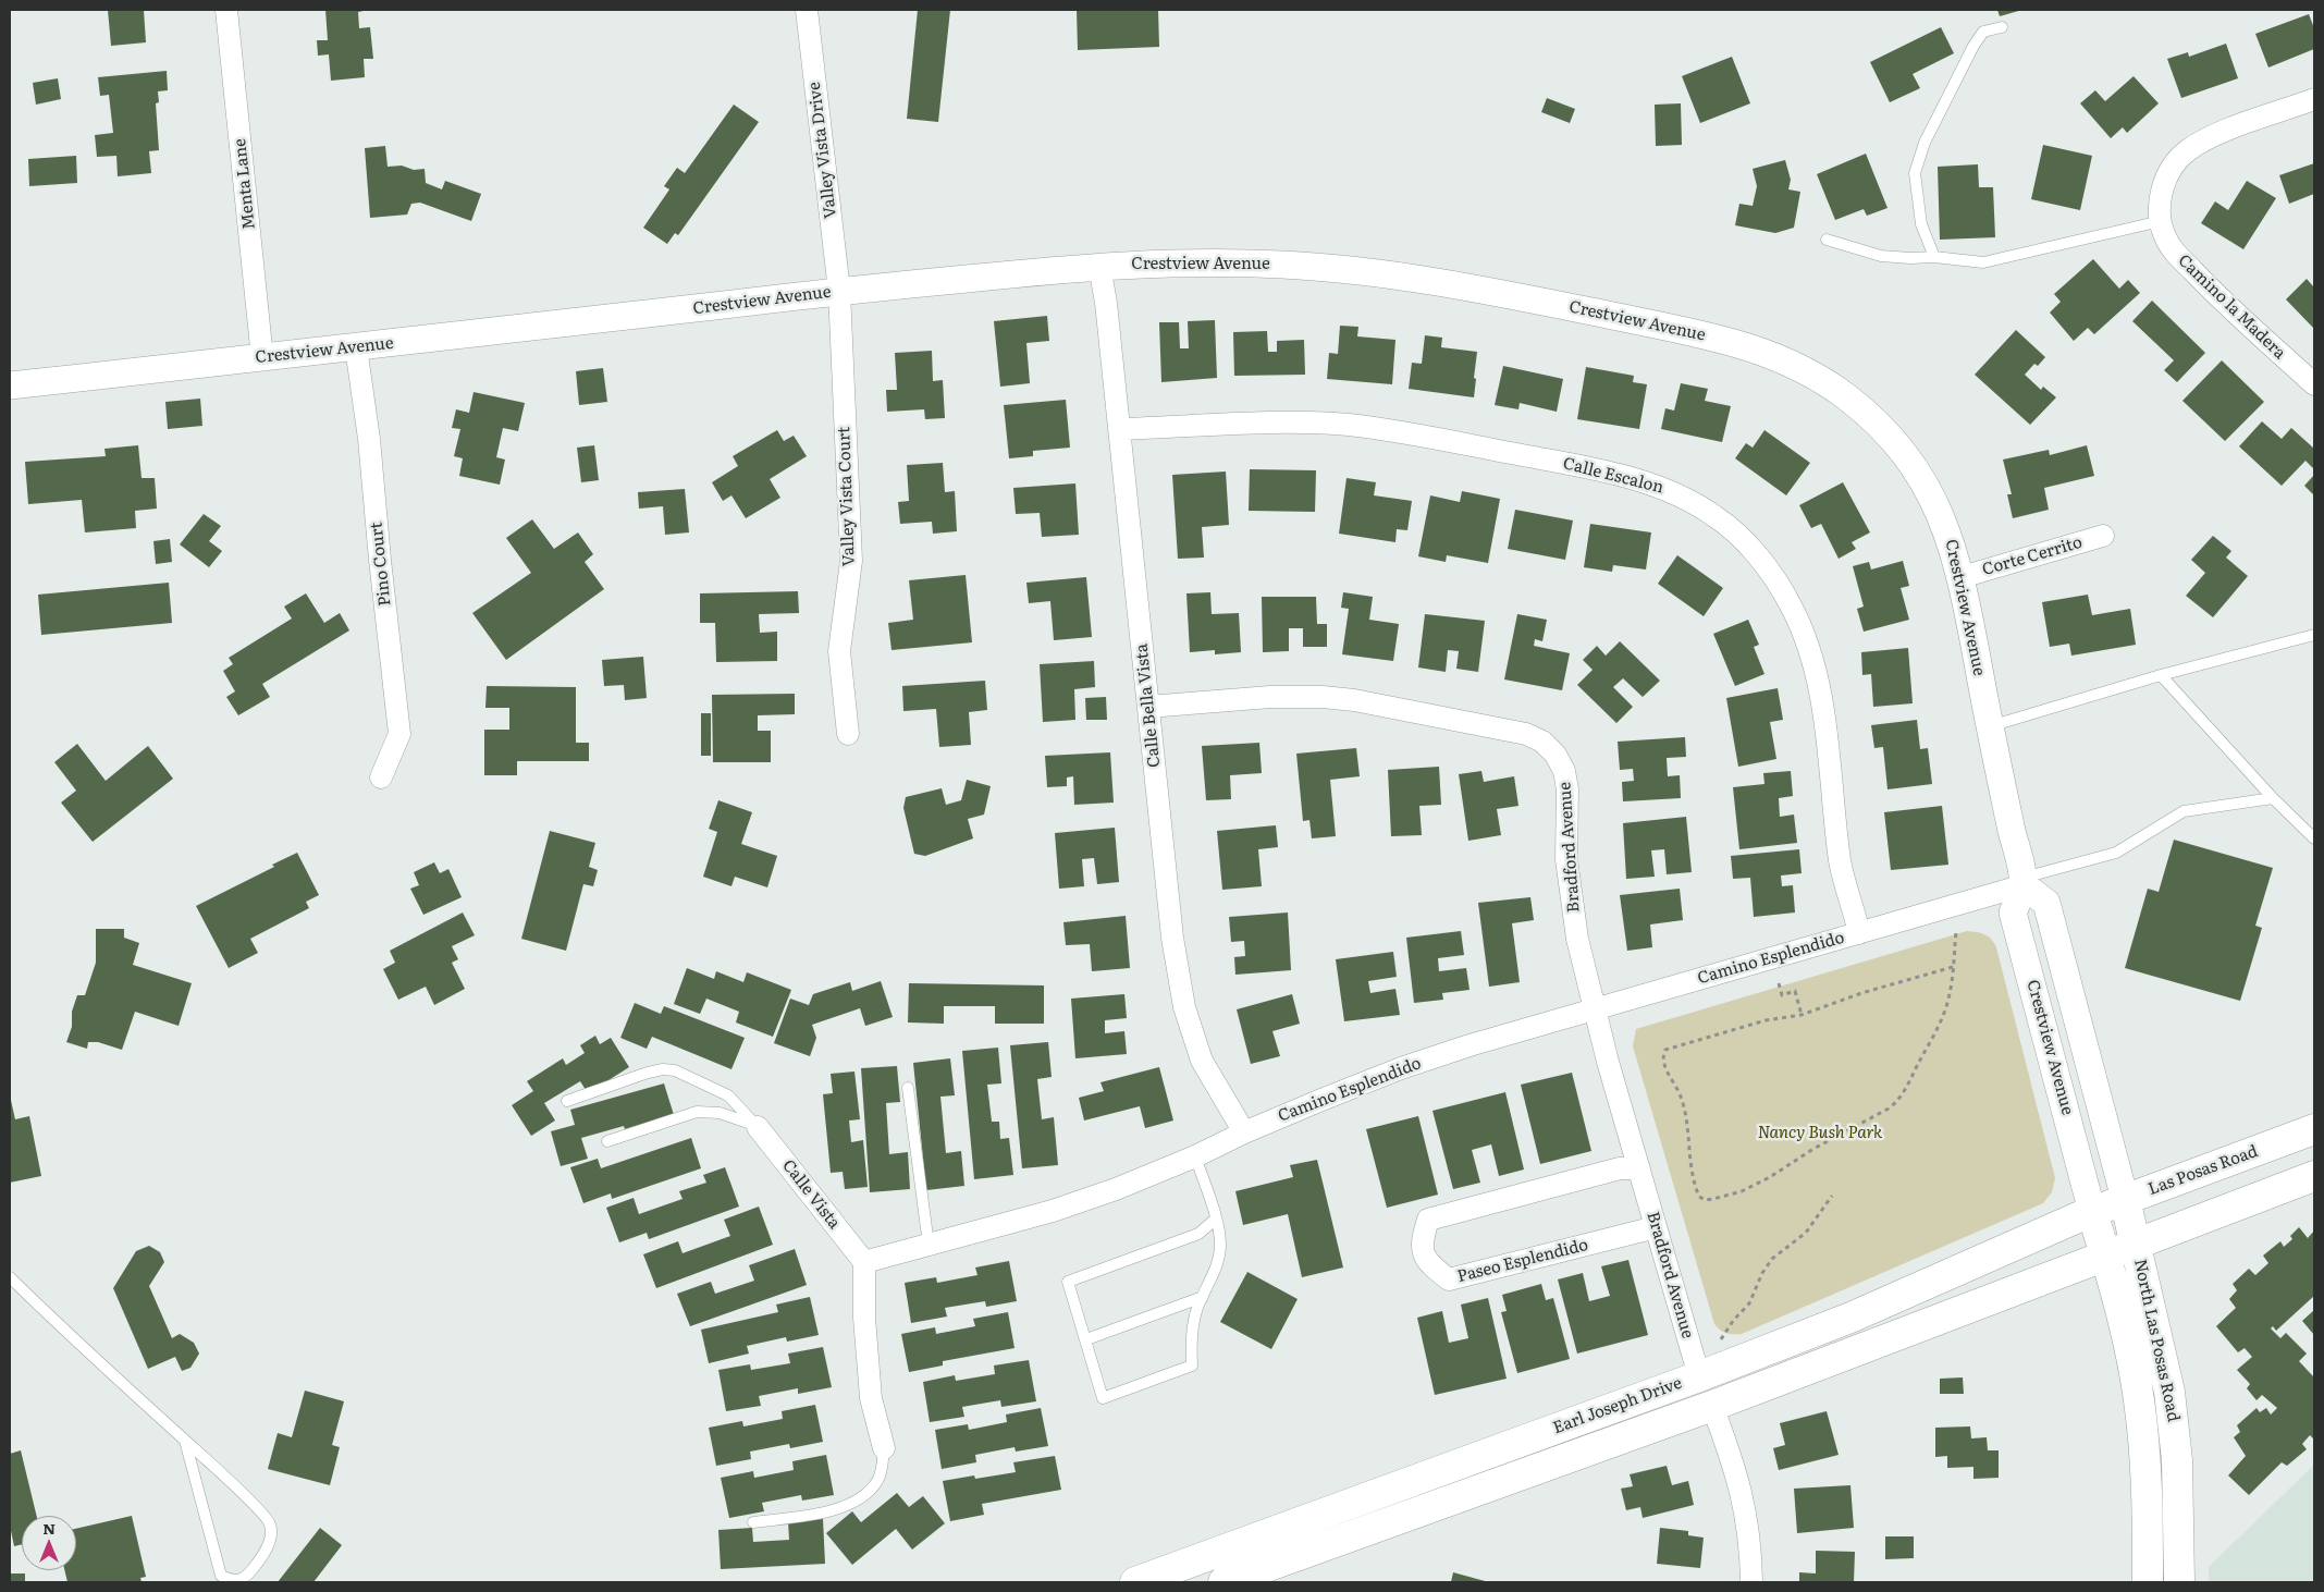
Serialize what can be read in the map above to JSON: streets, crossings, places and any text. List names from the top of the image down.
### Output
{
  "streets": {
    "main road": ["Las Posas Road", "North Las Posas Road", "Earl Joseph Drive"],
    "street": [
      "Valley Vista Drive",
      "Menta Lane",
      "Crestview Avenue",
      "Camino la Madera",
      "Calle Escalon",
      "Valley Vista Court",
      "Corte Cerrito",
      "Pino Court",
      "Calle Bella Vista",
      "Bradford Avenue",
      "Camino Esplendido",
      "Calle Vista",
      "Paseo Esplendido"
    ]
  },
  "crossings": [
    ["Valley Vista Drive", "Crestview Avenue"],
    ["Valley Vista Drive", "Valley Vista Court"],
    ["Menta Lane", "Crestview Avenue"],
    ["Crestview Avenue", "Valley Vista Court"],
    ["Crestview Avenue", "Corte Cerrito"],
    ["Crestview Avenue", "Pino Court"],
    ["Crestview Avenue", "Calle Bella Vista"],
    ["Crestview Avenue", "Camino Esplendido"],
    ["Crestview Avenue", "Las Posas Road"],
    ["Crestview Avenue", "North Las Posas Road"],
    ["Crestview Avenue", "Earl Joseph Drive"],
    ["Calle Escalon", "Calle Bella Vista"],
    ["Calle Escalon", "Camino Esplendido"],
    ["Calle Bella Vista", "Bradford Avenue"],
    ["Calle Bella Vista", "Camino Esplendido"],
    ["Bradford Avenue", "Camino Esplendido"],
    ["Bradford Avenue", "Paseo Esplendido"],
    ["Bradford Avenue", "Earl Joseph Drive"],
    ["Camino Esplendido", "Calle Vista"],
    ["Las Posas Road", "North Las Posas Road"],
    ["Las Posas Road", "Earl Joseph Drive"],
    ["North Las Posas Road", "Earl Joseph Drive"]
  ],
  "parks": ["Nancy Bush Park"],
  "north": "top"
}
